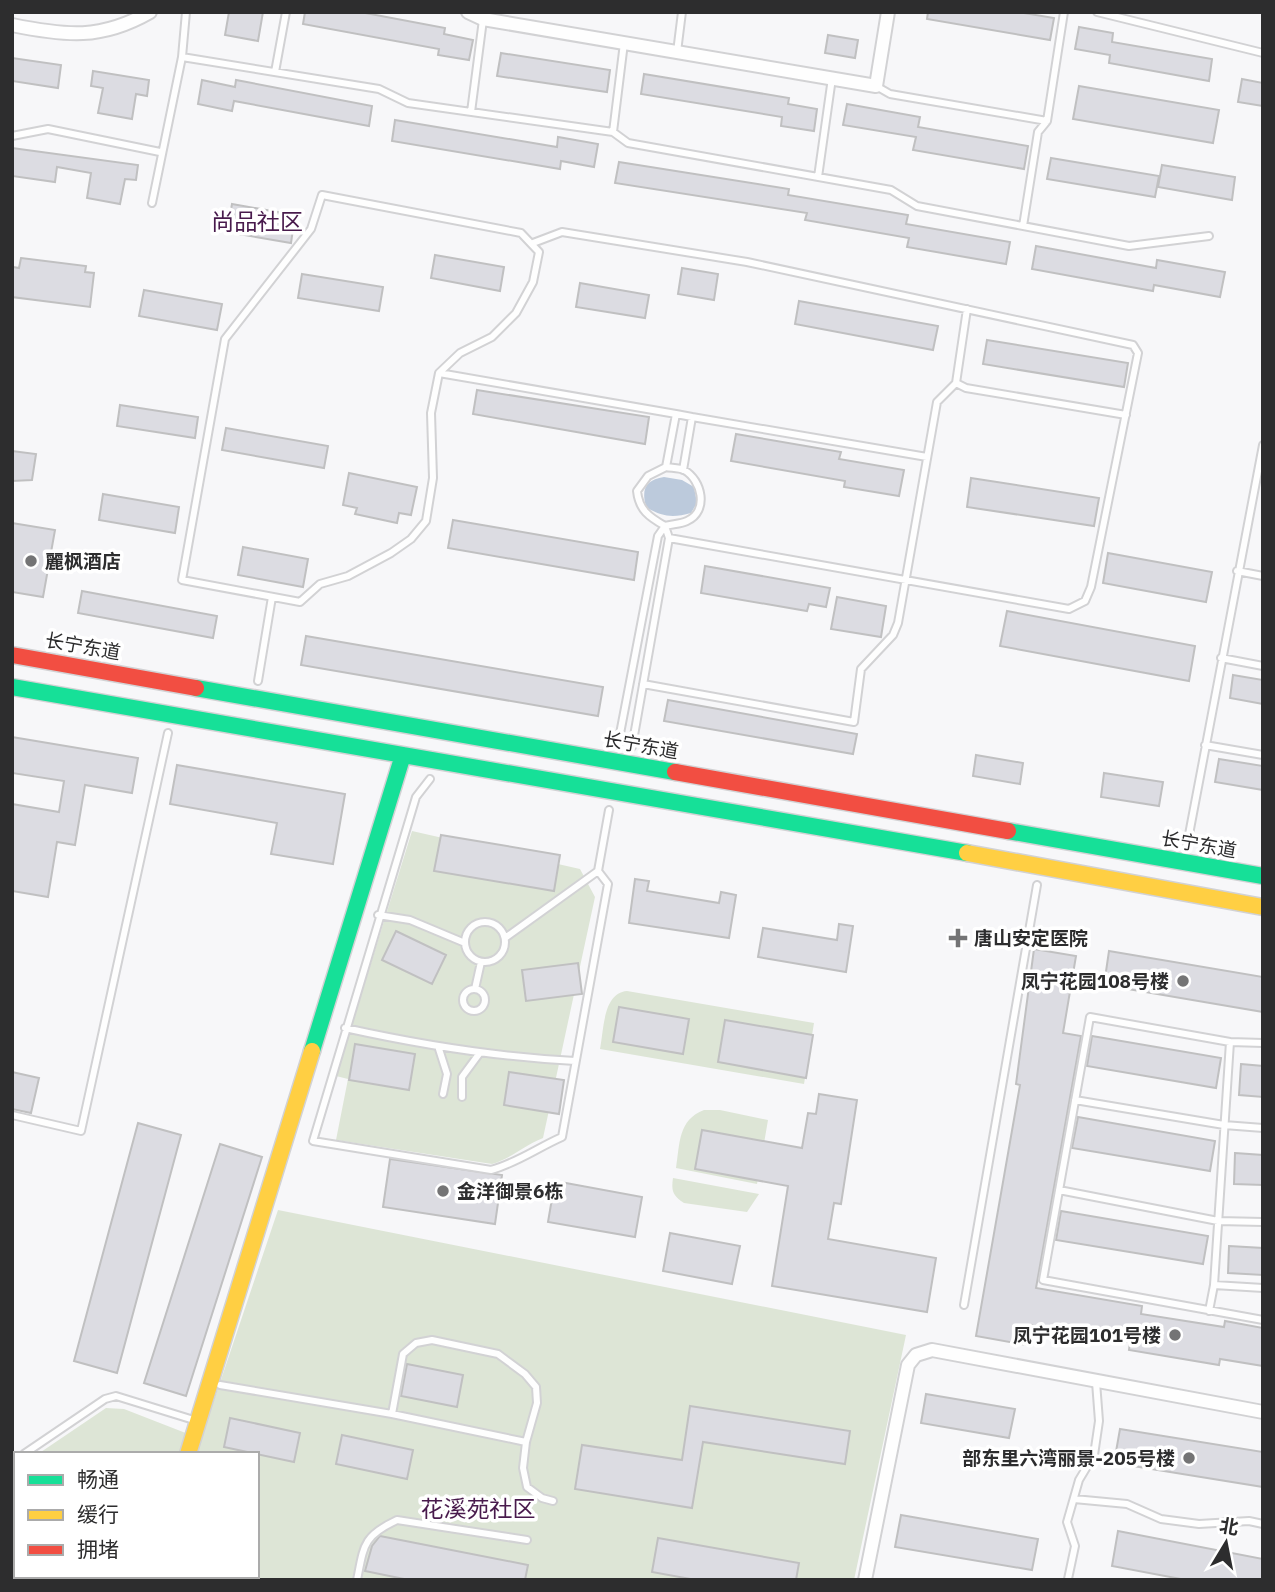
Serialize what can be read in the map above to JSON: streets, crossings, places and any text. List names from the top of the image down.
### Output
{
  "streets": {
    "main road": ["长宁东道"]
  },
  "districts": ["尚品社区", "花溪苑社区"],
  "places": {
    "other": [
      "麗枫酒店",
      "凤宁花园108号楼",
      "金洋御景6栋",
      "凤宁花园101号楼",
      "部东里六湾丽景-205号楼"
    ],
    "health": ["唐山安定医院"]
  },
  "legend": ["畅通", "缓行", "拥堵"],
  "north": "top"
}
